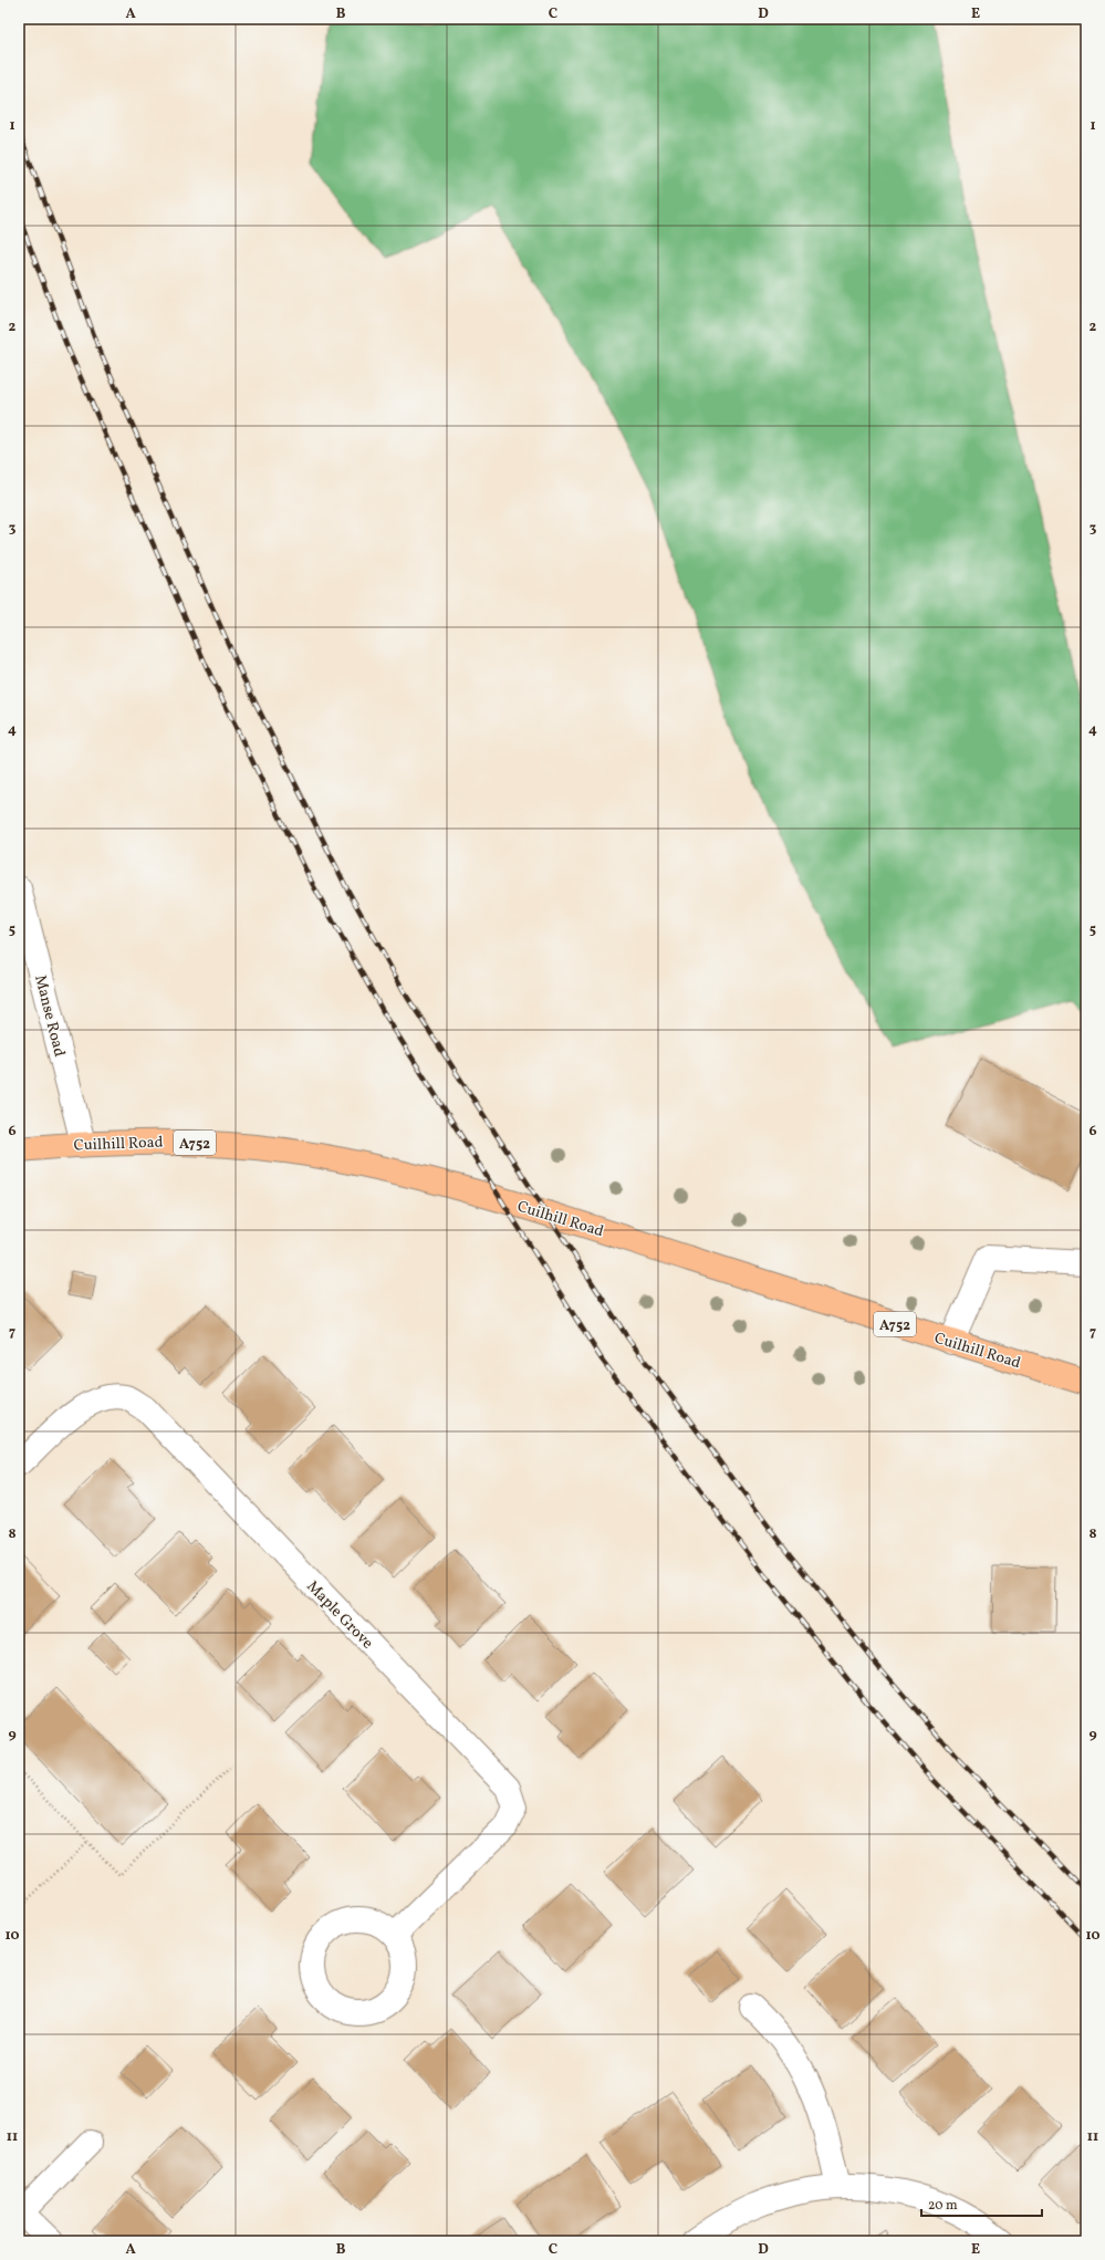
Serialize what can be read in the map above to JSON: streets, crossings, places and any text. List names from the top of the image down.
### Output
{
  "streets": {
    "main road": ["Cuilhill Road", "A752"],
    "street": ["Manse Road", "Maple Grove"]
  },
  "crossings": [
    ["Manse Road", "Cuilhill Road"]
  ],
  "scale_bar": "20 m",
  "grid": {
    "columns": [
      "A",
      "B",
      "C",
      "D",
      "E"
    ],
    "rows": [
      "1",
      "2",
      "3",
      "4",
      "5",
      "6",
      "7",
      "8",
      "9",
      "10",
      "11"
    ]
  }
}
